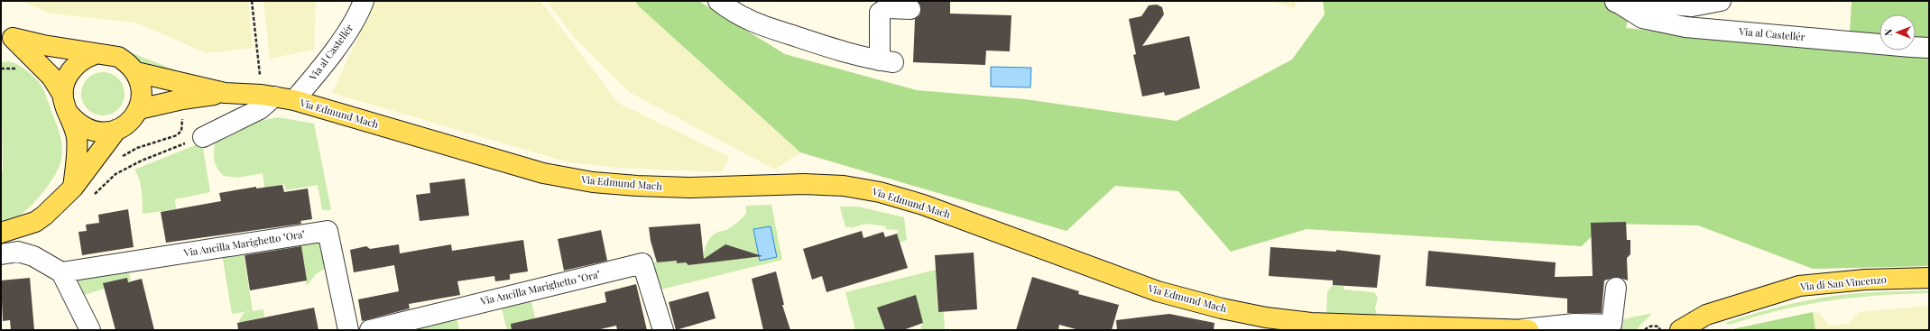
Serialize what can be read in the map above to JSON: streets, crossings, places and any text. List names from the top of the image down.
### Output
{
  "streets": {
    "main road": ["Via Edmund Mach", "Via di San Vincenzo"],
    "street": ["Via al Castellér", "Via Ancilla Marighetto \"Ora\""]
  },
  "crossings": [
    ["Via al Castellér", "Via Edmund Mach"]
  ],
  "north": "left"
}
